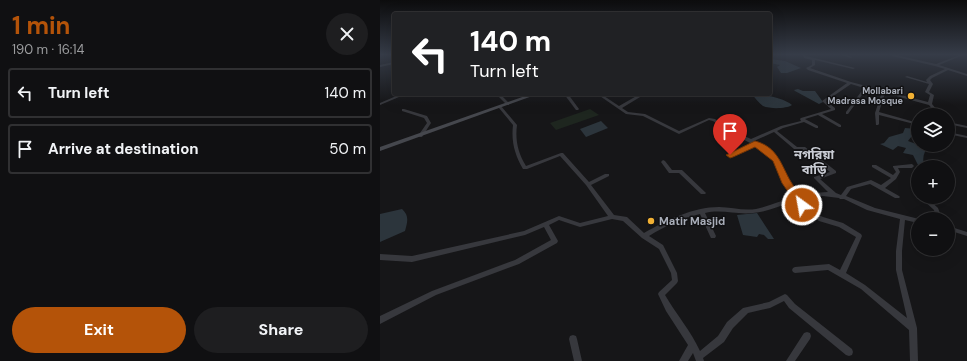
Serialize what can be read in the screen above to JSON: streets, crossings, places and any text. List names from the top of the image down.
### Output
{
  "districts": ["নগরিয়া বাড়ি"],
  "places": ["Mollabari Madrasa Mosque", "Matir Masjid"],
  "page": {
    "heading": ["1 min", "190 m · 16:14"],
    "turn": ["140 m", "Turn left"],
    "list": [
      {
        "name": "Turn left",
        "value": "140 m"
      },
      {
        "name": "Arrive at destination",
        "value": "50 m"
      }
    ],
    "map_buttons": ["+", "−"],
    "buttons": ["Exit", "Share"]
  }
}
